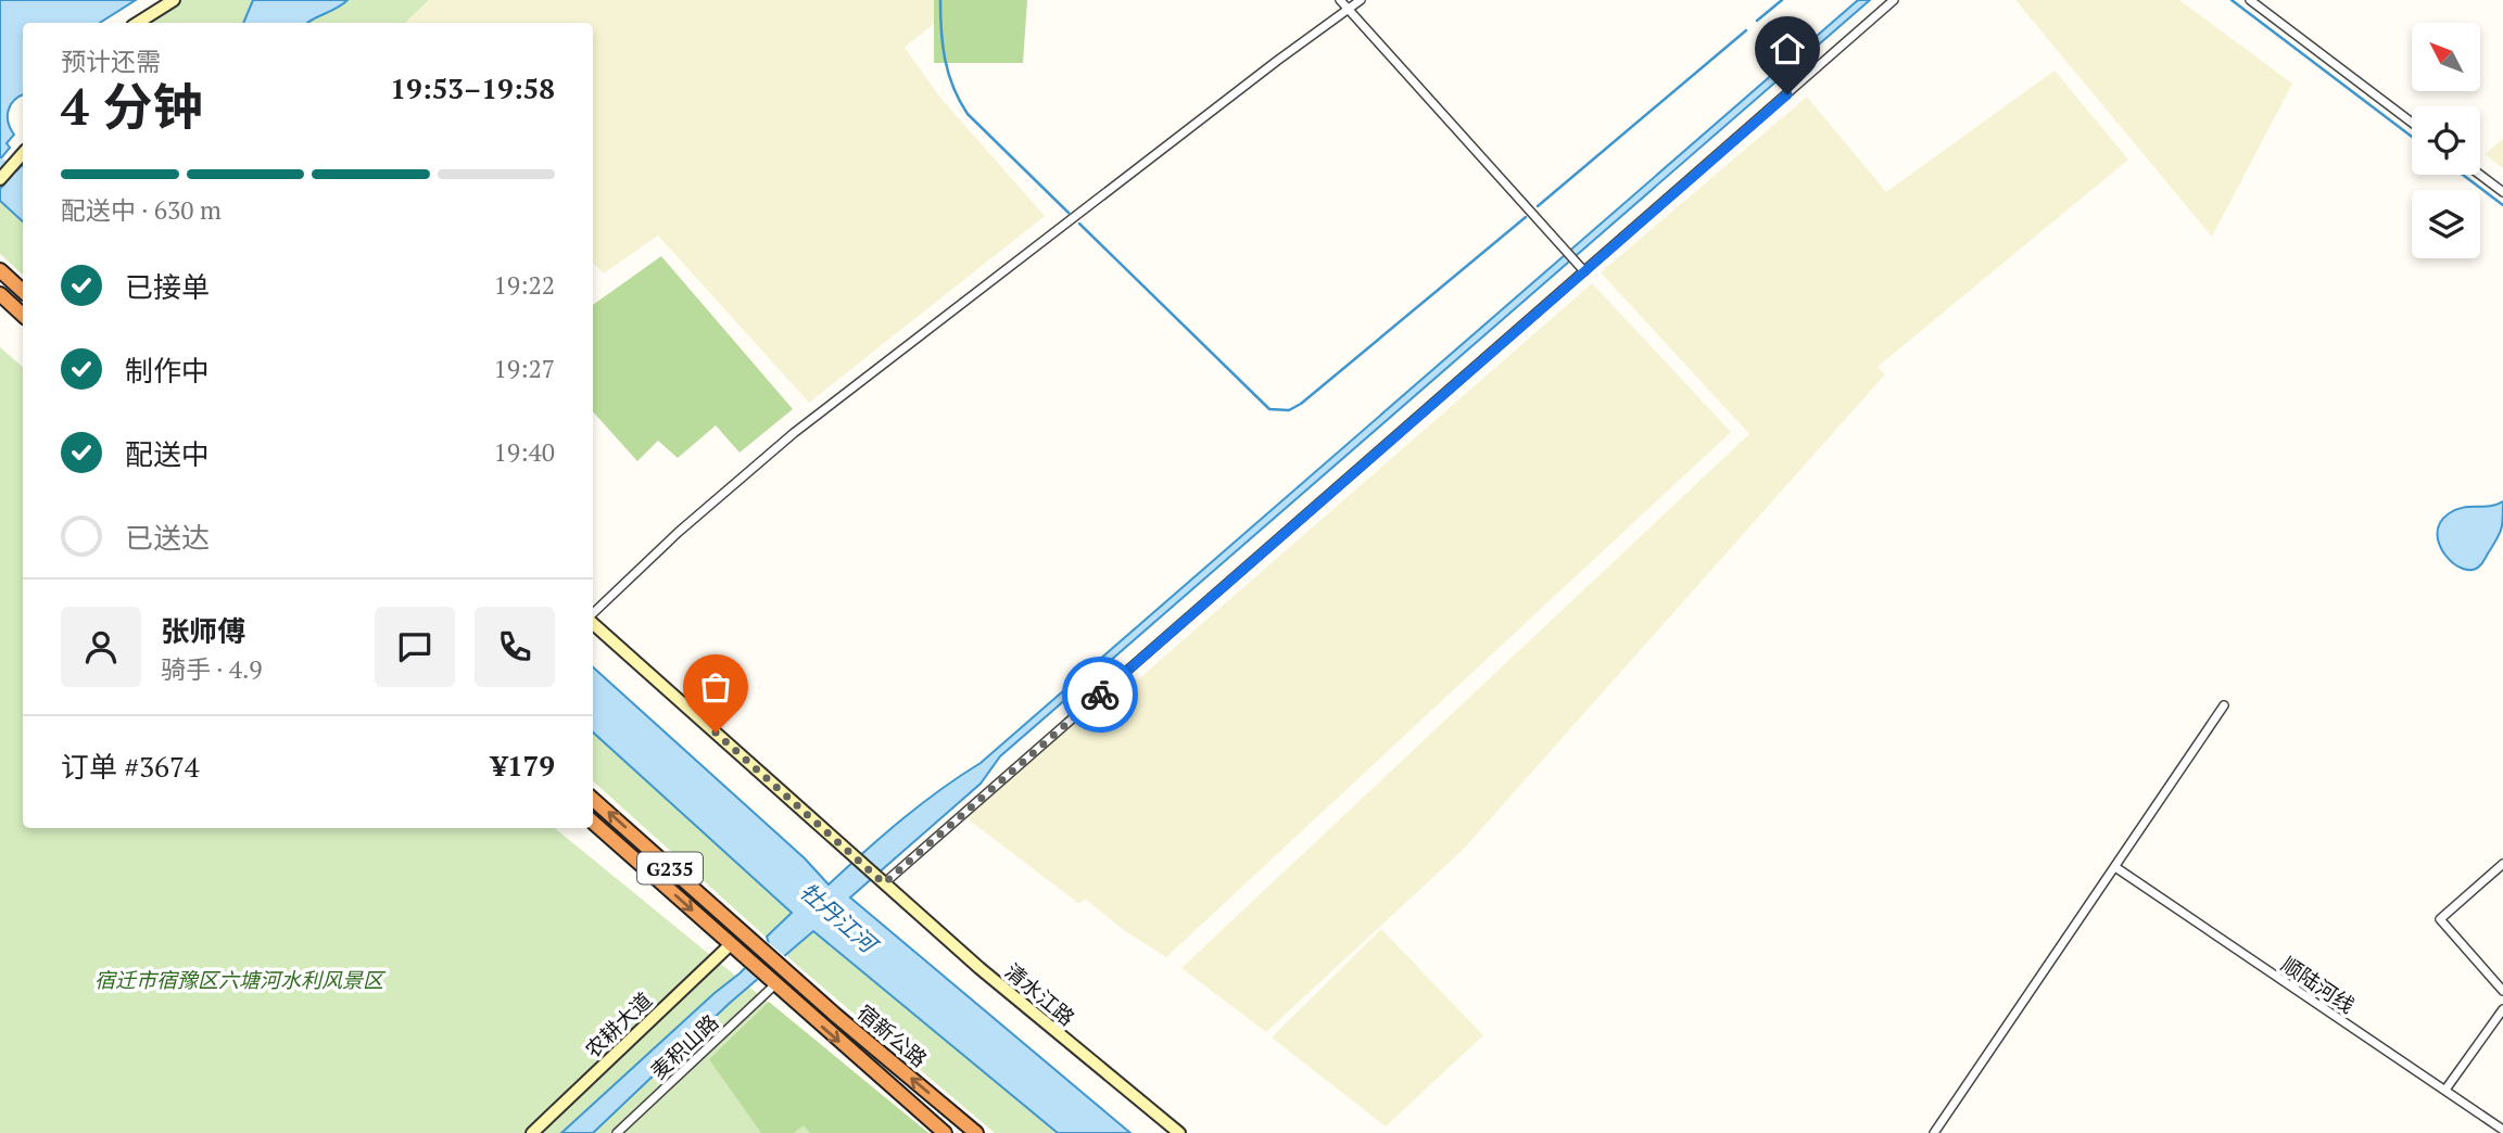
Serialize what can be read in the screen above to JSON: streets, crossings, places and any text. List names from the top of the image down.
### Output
{
  "streets": {
    "highway": ["G235", "宿新公路"],
    "street": [
      "顺陆河线",
      "清水江路",
      "农耕大道",
      "麦积山路"
    ]
  },
  "crossings": [
    ["G235", "农耕大道"],
    ["G235", "宿新公路"],
    ["农耕大道", "宿新公路"],
    ["宿新公路", "麦积山路"]
  ],
  "water": ["牡丹江河"],
  "parks": ["宿迁市宿豫区六塘河水利风景区"],
  "north": "top left",
  "page": {
    "heading": ["4 分钟", "预计还需", "19:53–19:58"],
    "panel": [
      "张师傅",
      "骑手 · 4.9",
      "订单 #3674",
      "¥179"
    ],
    "bar": "配送中 · 630 m",
    "list": [
      ["已接单", "19:22"],
      ["制作中", "19:27"],
      ["配送中", "19:40"],
      "已送达"
    ]
  }
}
